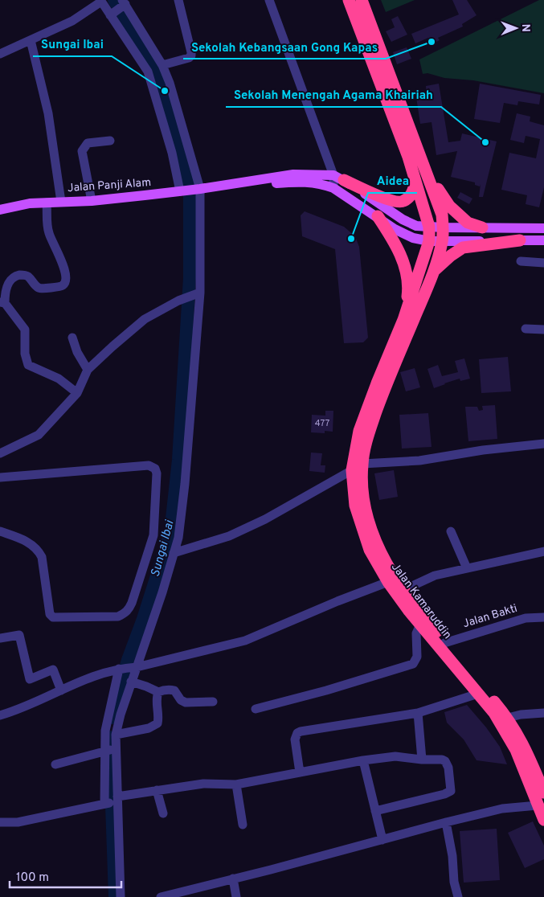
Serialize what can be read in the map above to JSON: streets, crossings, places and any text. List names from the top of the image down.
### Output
{
  "streets": {
    "highway": ["Jalan Kamaruddin"],
    "main road": ["Jalan Panji Alam"],
    "street": ["Jalan Bakti"]
  },
  "crossings": [
    ["Jalan Panji Alam", "Jalan Kamaruddin"],
    ["Jalan Kamaruddin", "Jalan Bakti"]
  ],
  "water": ["Sungai Ibai"],
  "places": [
    "Sekolah Kebangsaan Gong Kapas",
    "Sungai Ibai",
    "Sekolah Menengah Agama Khairiah",
    "Aidea"
  ],
  "house_numbers": ["477"],
  "scale_bar": "100 m",
  "north": "right"
}
